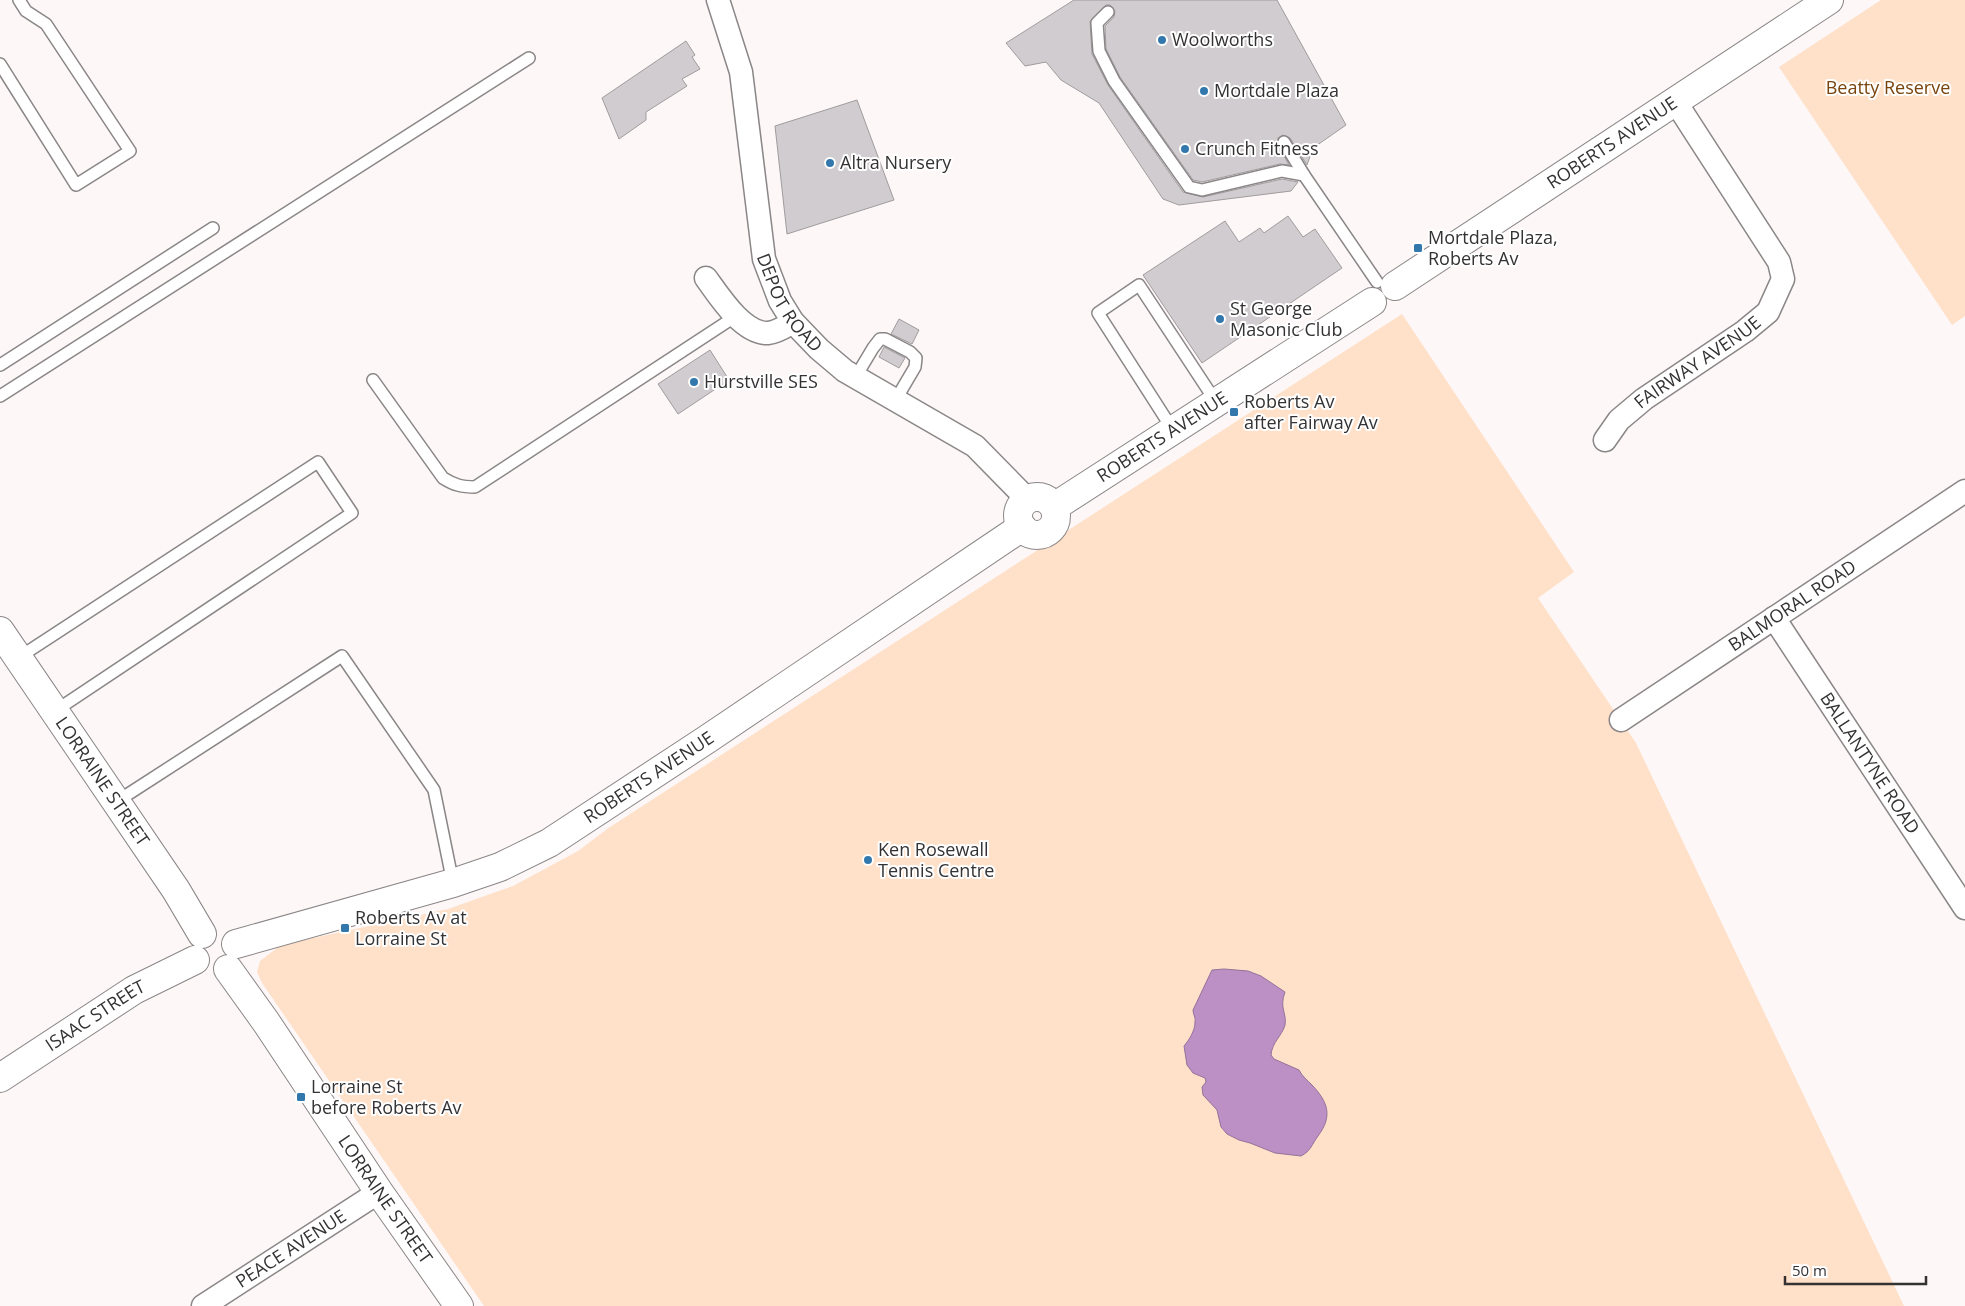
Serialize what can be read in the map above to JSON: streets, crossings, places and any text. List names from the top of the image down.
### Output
{
  "streets": {
    "street": [
      "ROBERTS AVENUE",
      "DEPOT ROAD",
      "FAIRWAY AVENUE",
      "BALMORAL ROAD",
      "BALLANTYNE ROAD",
      "LORRAINE STREET",
      "ISAAC STREET",
      "PEACE AVENUE"
    ]
  },
  "crossings": [
    ["ROBERTS AVENUE", "DEPOT ROAD"],
    ["ROBERTS AVENUE", "FAIRWAY AVENUE"],
    ["ROBERTS AVENUE", "LORRAINE STREET"],
    ["ROBERTS AVENUE", "ISAAC STREET"],
    ["BALMORAL ROAD", "BALLANTYNE ROAD"],
    ["LORRAINE STREET", "ISAAC STREET"],
    ["LORRAINE STREET", "PEACE AVENUE"]
  ],
  "parks": ["Beatty Reserve"],
  "places": {
    "other": [
      "Woolworths",
      "Mortdale Plaza",
      "Crunch Fitness",
      "Altra Nursery",
      "St George Masonic Club",
      "Hurstville SES",
      "Ken Rosewall Tennis Centre"
    ],
    "transit": [
      "Mortdale Plaza, Roberts Av",
      "Roberts Av after Fairway Av",
      "Roberts Av at Lorraine St",
      "Lorraine St before Roberts Av"
    ]
  },
  "scale_bar": "50 m"
}
